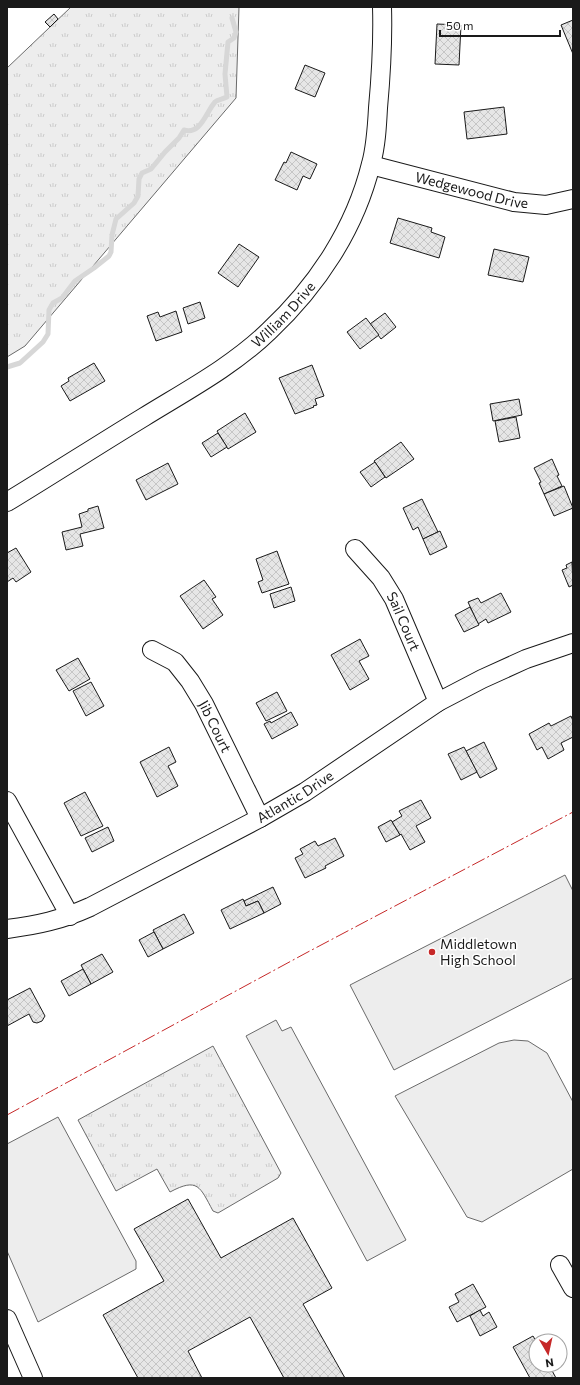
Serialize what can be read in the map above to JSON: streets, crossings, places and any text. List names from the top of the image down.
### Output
{
  "streets": {
    "street": [
      "Wedgewood Drive",
      "William Drive",
      "Sail Court",
      "Jib Court",
      "Atlantic Drive"
    ]
  },
  "crossings": [
    ["Wedgewood Drive", "William Drive"],
    ["Sail Court", "Atlantic Drive"],
    ["Jib Court", "Atlantic Drive"]
  ],
  "places": ["Middletown High School"],
  "scale_bar": "50 m",
  "north": "bottom"
}
